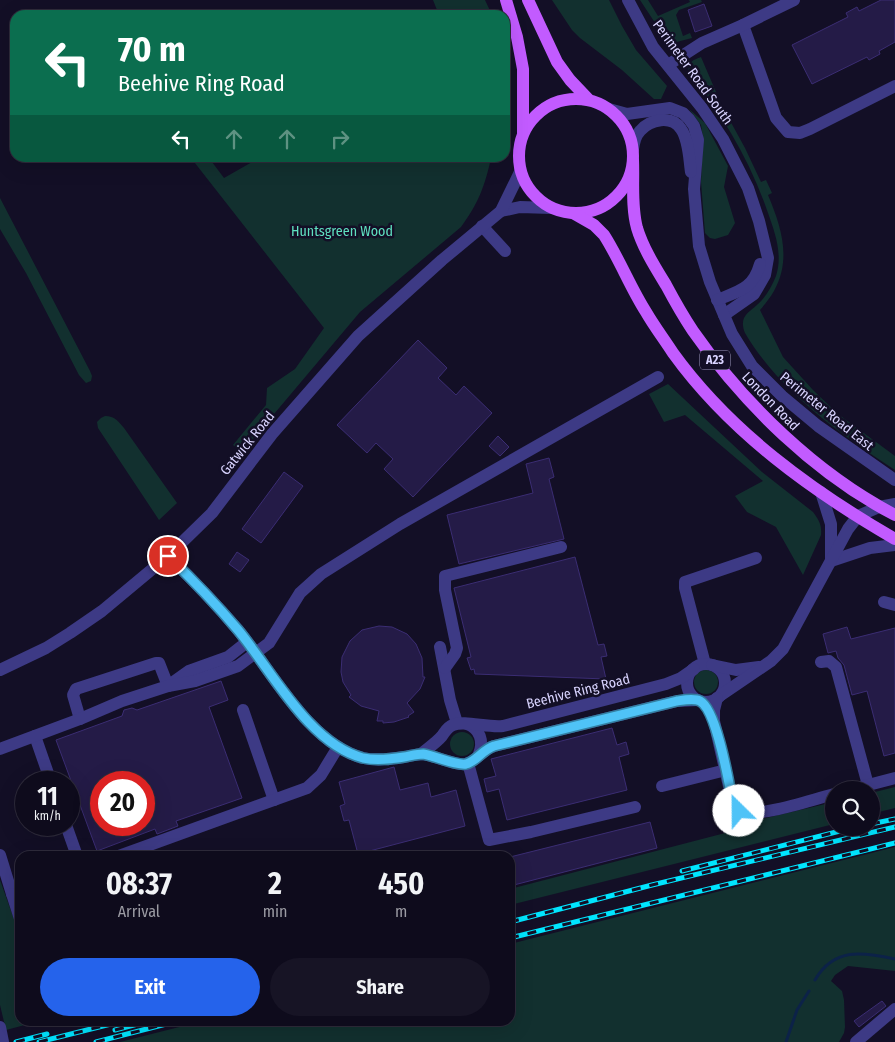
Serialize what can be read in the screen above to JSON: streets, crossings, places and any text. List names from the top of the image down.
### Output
{
  "streets": {
    "main road": ["A23", "London Road"],
    "street": [
      "Perimeter Road South",
      "Perimeter Road East",
      "Gatwick Road",
      "Beehive Ring Road"
    ]
  },
  "crossings": [
    ["Perimeter Road South", "Perimeter Road East"],
    ["A23", "London Road"],
    ["A23", "Perimeter Road East"],
    ["A23", "Gatwick Road"],
    ["London Road", "Perimeter Road East"],
    ["London Road", "Gatwick Road"],
    ["Perimeter Road East", "Gatwick Road"]
  ],
  "parks": ["Huntsgreen Wood"],
  "page": {
    "turn": ["70 m", "Beehive Ring Road"],
    "speed": "11 km/h",
    "limit": "20",
    "eta": [
      "08:37",
      "Arrival",
      "2",
      "min",
      "450",
      "m"
    ],
    "buttons": ["Exit", "Share"]
  }
}
